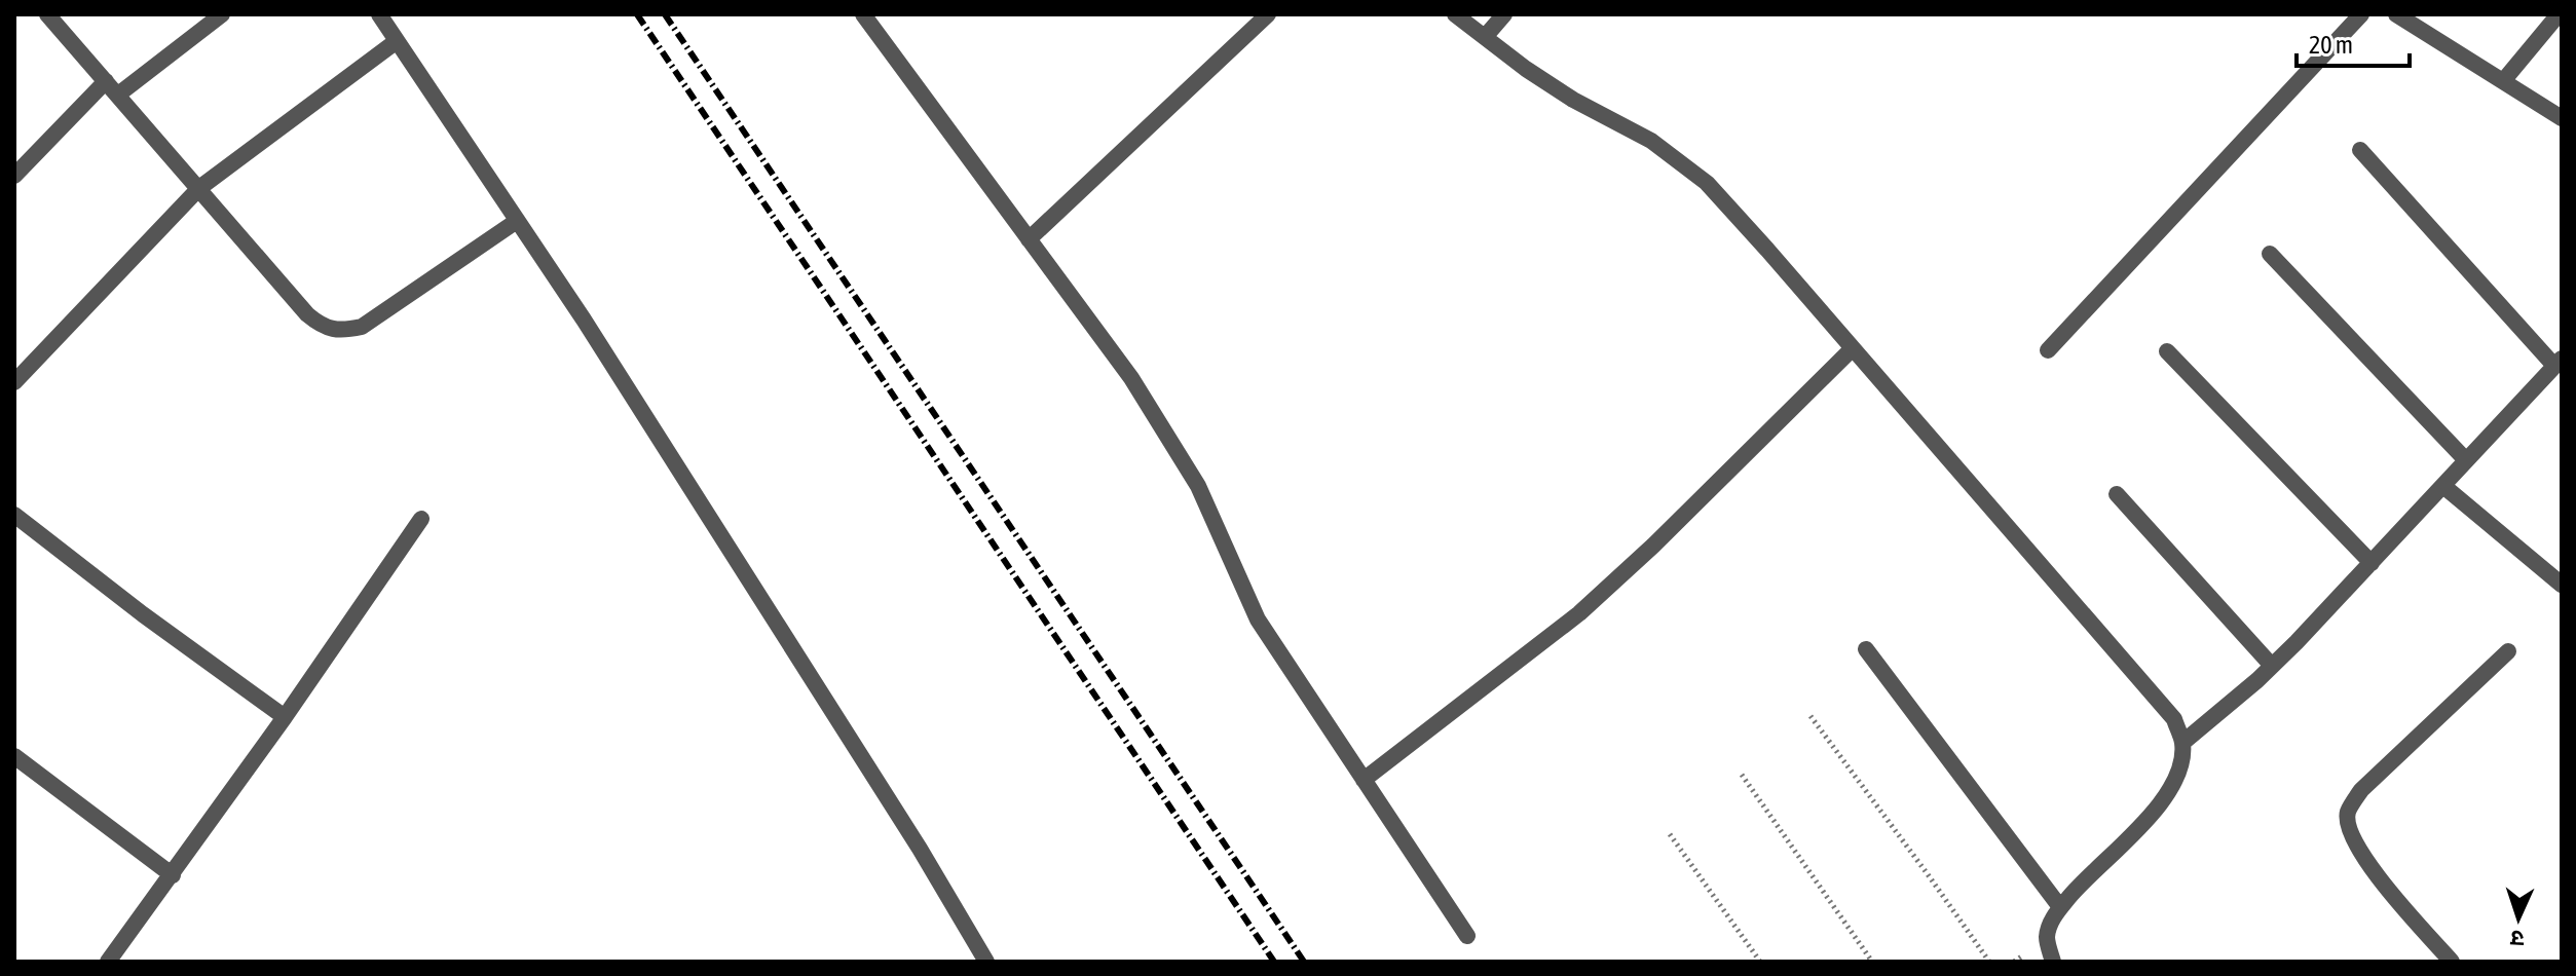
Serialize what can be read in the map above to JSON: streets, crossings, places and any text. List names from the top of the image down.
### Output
{
  "scale_bar": "20 m",
  "north": "bottom"
}
